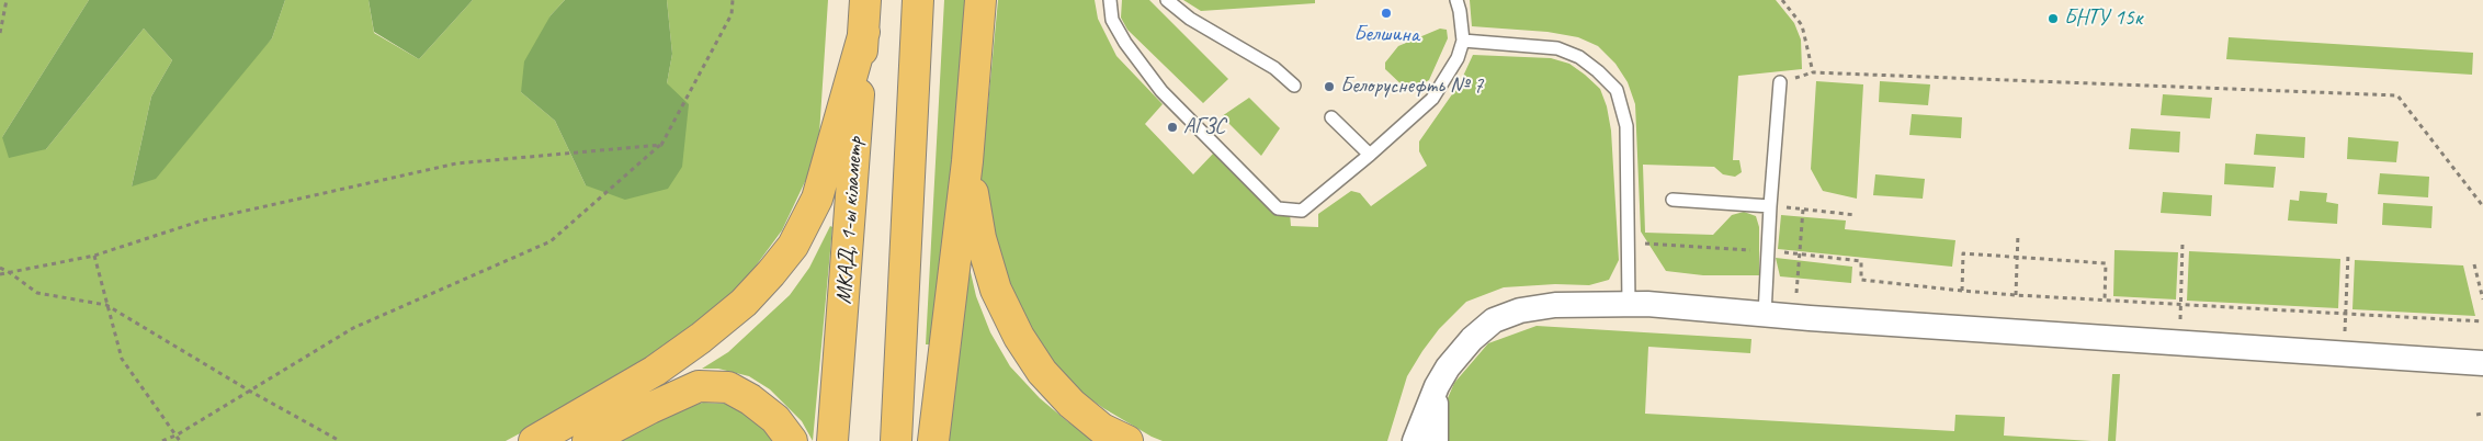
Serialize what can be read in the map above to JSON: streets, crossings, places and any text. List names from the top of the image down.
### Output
{
  "streets": {
    "highway": ["МКАД, 1-ы кіламетр"]
  },
  "places": [
    "Белшина",
    "БНТУ 15к",
    "Белоруснефть № 7",
    "АГЗС"
  ]
}
